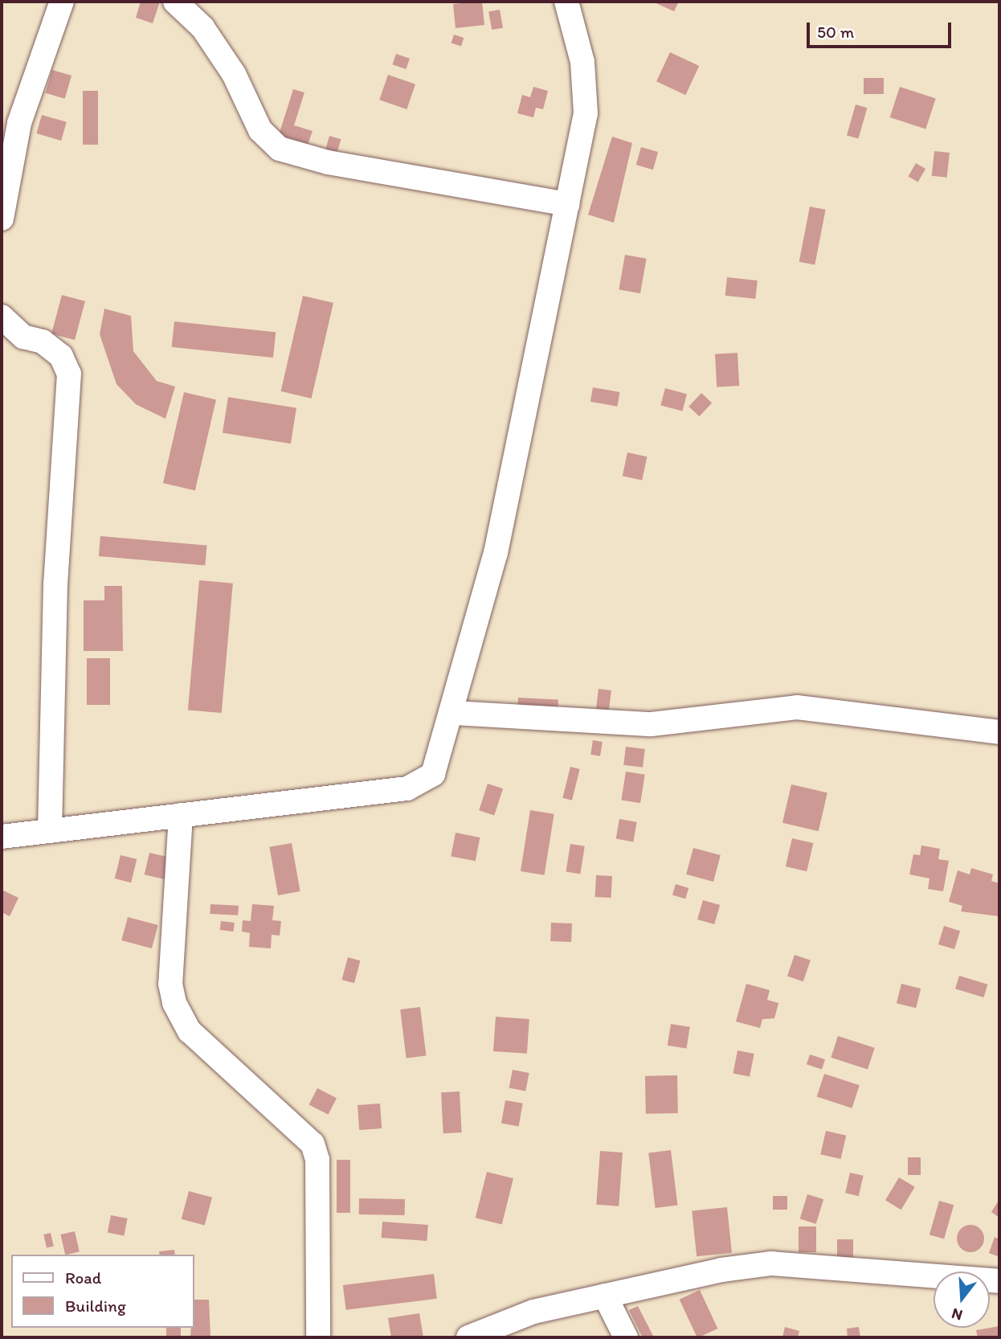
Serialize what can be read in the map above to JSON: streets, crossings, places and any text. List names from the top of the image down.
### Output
{
  "legend": ["Road", "Building"],
  "scale_bar": "50 m",
  "north": "bottom"
}
